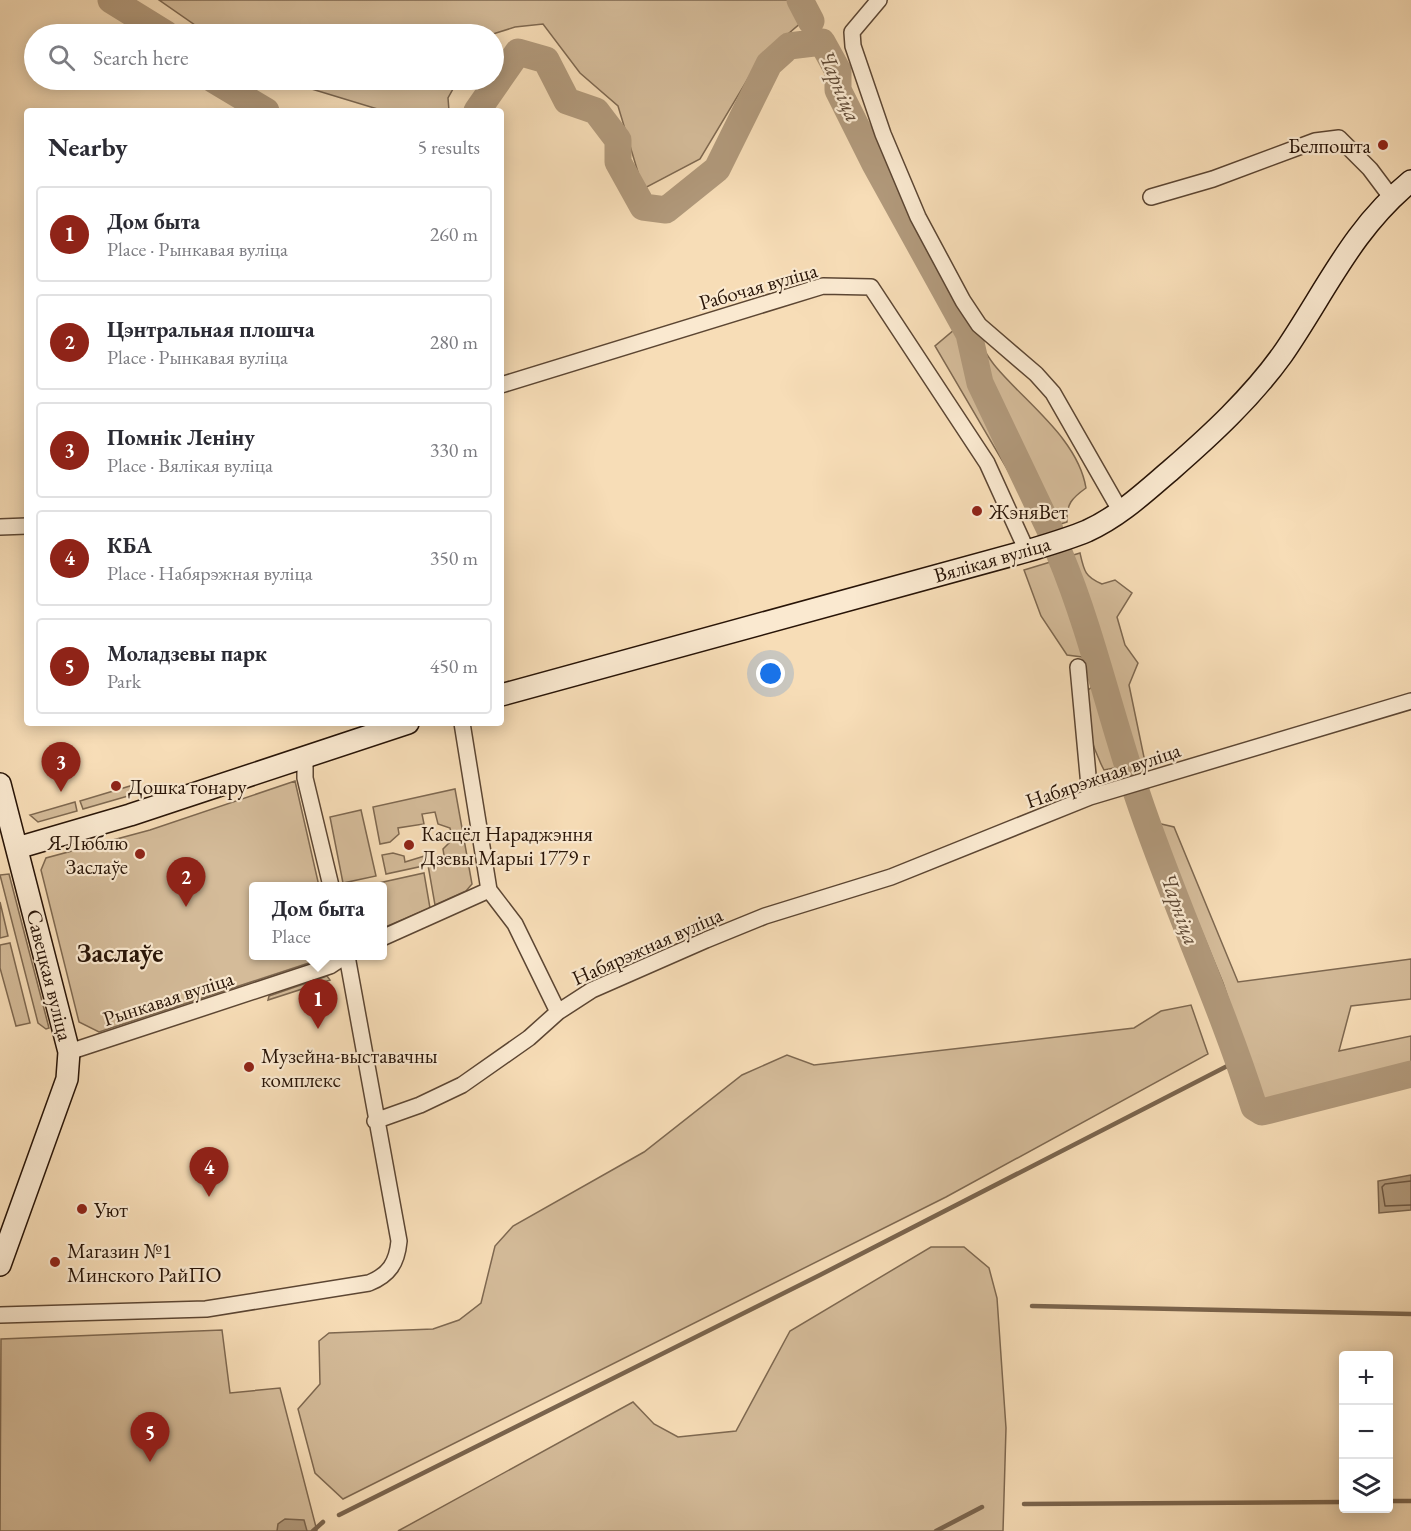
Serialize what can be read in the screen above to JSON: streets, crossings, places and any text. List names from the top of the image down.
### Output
{
  "streets": {
    "main road": ["Вялікая вуліца", "Савецкая вуліца"],
    "street": ["Рабочая вуліца", "Набярэжная вуліца", "Рынкавая вуліца"]
  },
  "crossings": [
    ["Рабочая вуліца", "Вялікая вуліца"],
    ["Савецкая вуліца", "Рынкавая вуліца"]
  ],
  "districts": ["Заслаўе"],
  "water": ["Чарніца"],
  "places": [
    "Белпошта",
    "ЖэняВет",
    "Дошка гонару",
    "Касцёл Нараджэння Дзевы Марыі 1779 г",
    "Я Люблю Заслаўе",
    "Музейна-выставачны комплекс",
    "Уют",
    "Магазин №1 Минского РайПО"
  ],
  "page": {
    "search": "Search here",
    "heading": ["Nearby", "5 results"],
    "list": [
      {
        "mark": "1",
        "name": "Дом быта",
        "note": "Place · Рынкавая вуліца",
        "value": "260 m"
      },
      {
        "mark": "2",
        "name": "Цэнтральная плошча",
        "note": "Place · Рынкавая вуліца",
        "value": "280 m"
      },
      {
        "mark": "3",
        "name": "Помнік Леніну",
        "note": "Place · Вялікая вуліца",
        "value": "330 m"
      },
      {
        "mark": "4",
        "name": "КБА",
        "note": "Place · Набярэжная вуліца",
        "value": "350 m"
      },
      {
        "mark": "5",
        "name": "Моладзевы парк",
        "note": "Park",
        "value": "450 m"
      }
    ],
    "pins": [
      "3",
      "2",
      "1",
      "4",
      "5"
    ],
    "popup": ["Дом быта", "Place"],
    "map_buttons": ["+", "−"]
  }
}
